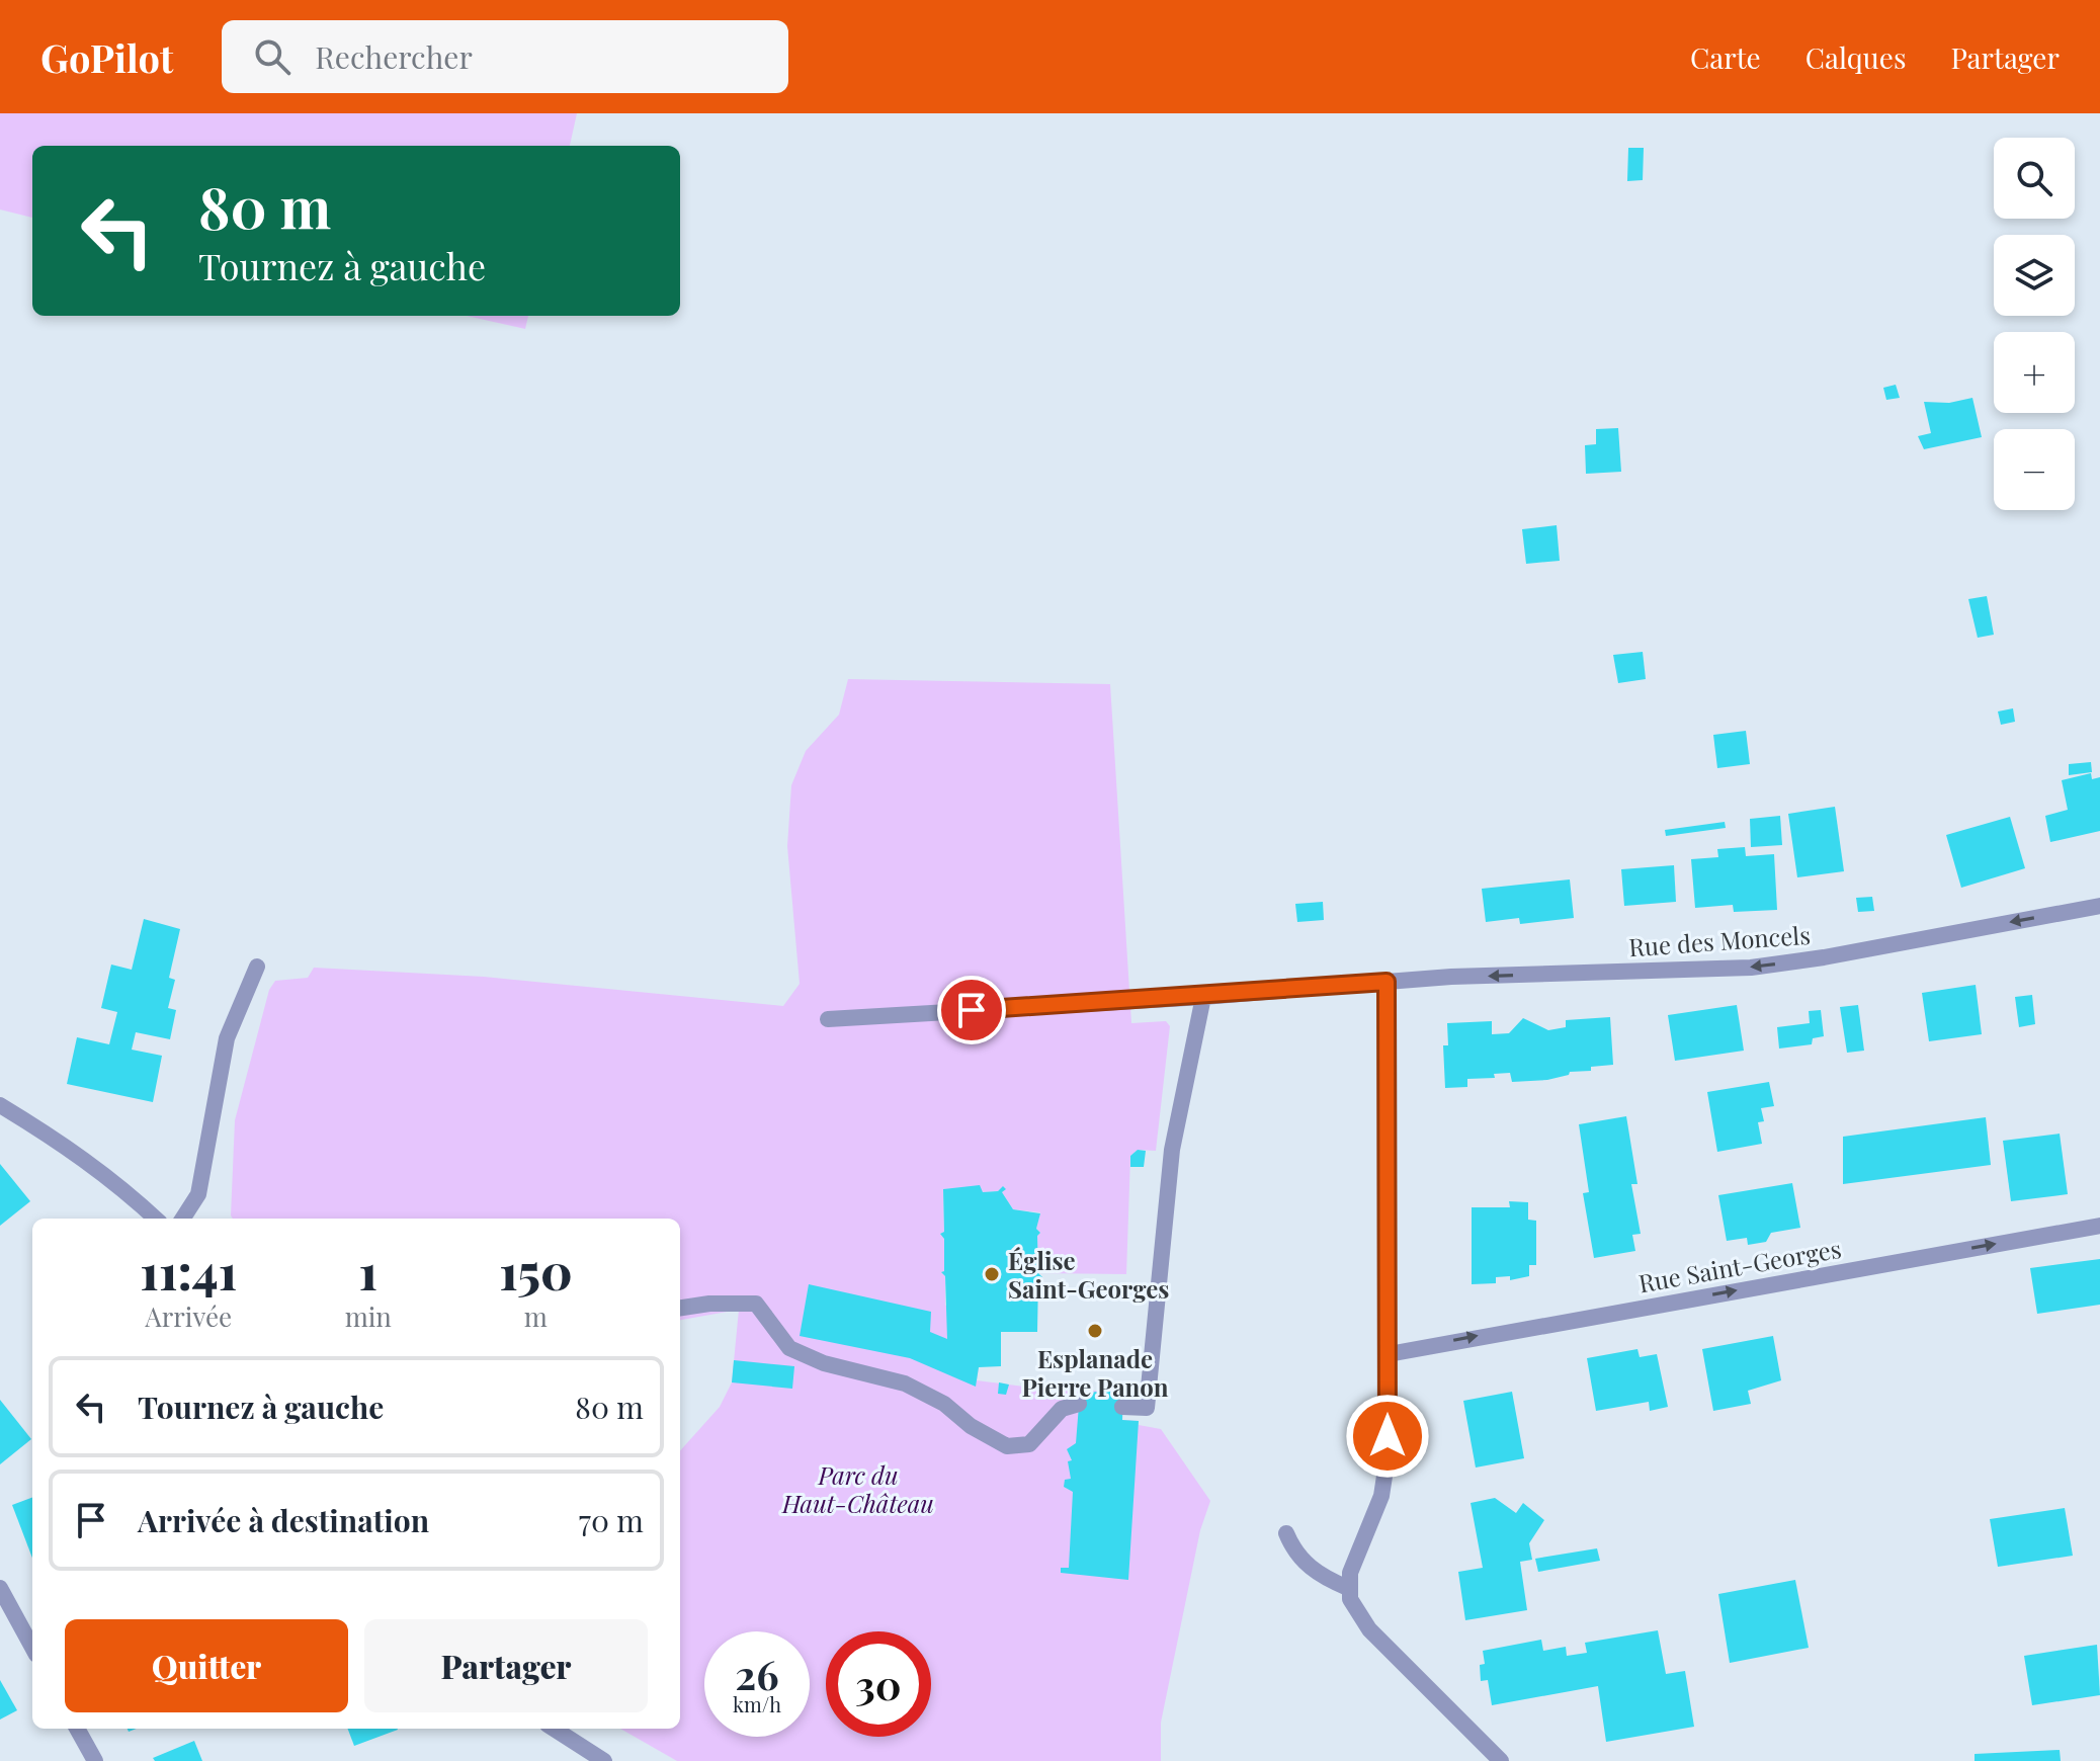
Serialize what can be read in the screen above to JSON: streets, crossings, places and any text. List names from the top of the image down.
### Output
{
  "streets": {
    "street": ["Rue des Moncels", "Rue Saint-Georges"]
  },
  "one_way": ["Rue des Moncels", "Rue Saint-Georges"],
  "parks": ["Parc du Haut-Château"],
  "places": ["Église Saint-Georges", "Esplanade Pierre Panon"],
  "page": {
    "header": "GoPilot",
    "search": "Rechercher",
    "nav": ["Carte", "Calques", "Partager"],
    "map_buttons": ["+", "−"],
    "turn": ["80 m", "Tournez à gauche"],
    "eta": [
      "11:41",
      "Arrivée",
      "1",
      "min",
      "150",
      "m"
    ],
    "list": [
      {
        "name": "Tournez à gauche",
        "value": "80 m"
      },
      {
        "name": "Arrivée à destination",
        "value": "70 m"
      }
    ],
    "buttons": ["Quitter", "Partager"],
    "speed": "26 km/h",
    "limit": "30"
  }
}
